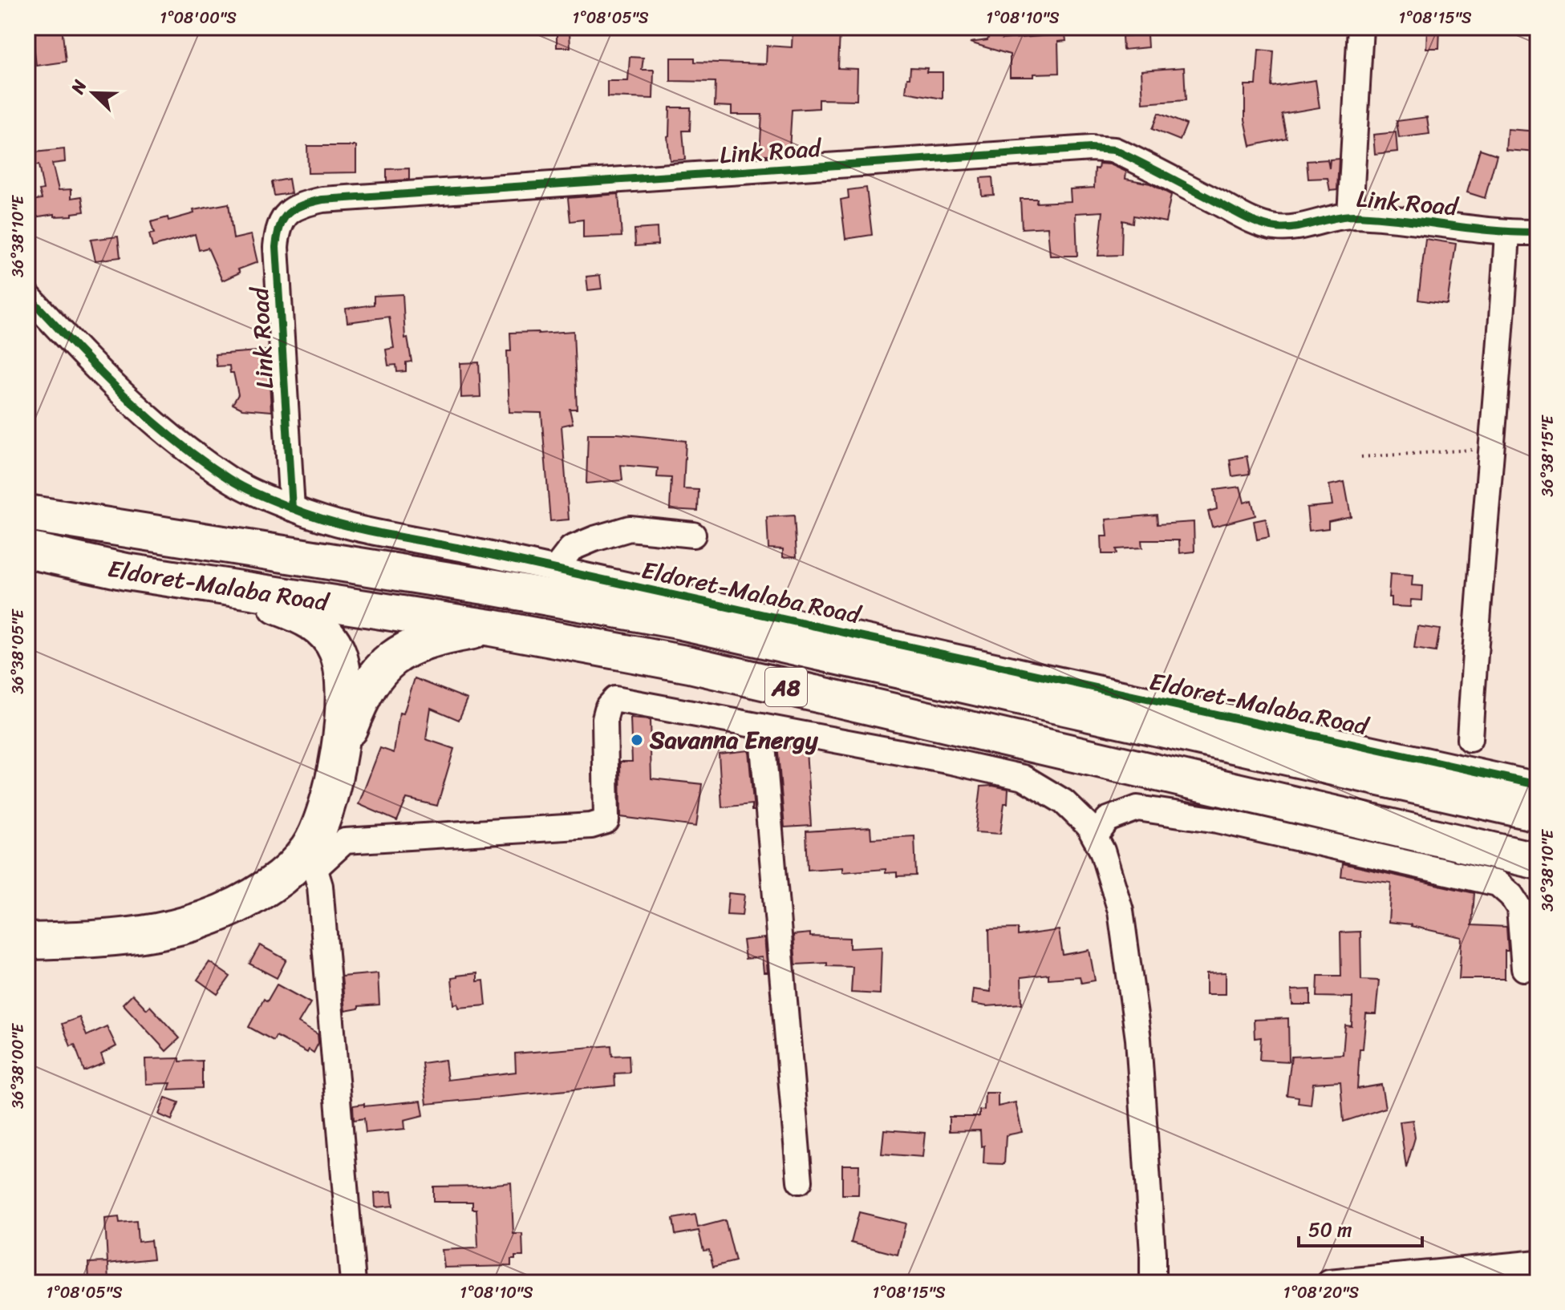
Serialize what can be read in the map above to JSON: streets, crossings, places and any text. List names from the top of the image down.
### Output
{
  "streets": {
    "highway": ["Eldoret-Malaba Road", "A8"],
    "street": ["Link Road"]
  },
  "crossings": [
    ["Link Road", "Eldoret-Malaba Road"]
  ],
  "places": ["Savanna Energy"],
  "scale_bar": "50 m",
  "north": "top left",
  "coordinates": [
    "1°08'00\"S",
    "1°08'05\"S",
    "1°08'10\"S",
    "1°08'15\"S",
    "36°38'10\"E",
    "36°38'15\"E",
    "36°38'05\"E",
    "36°38'00\"E",
    "1°08'20\"S"
  ]
}
